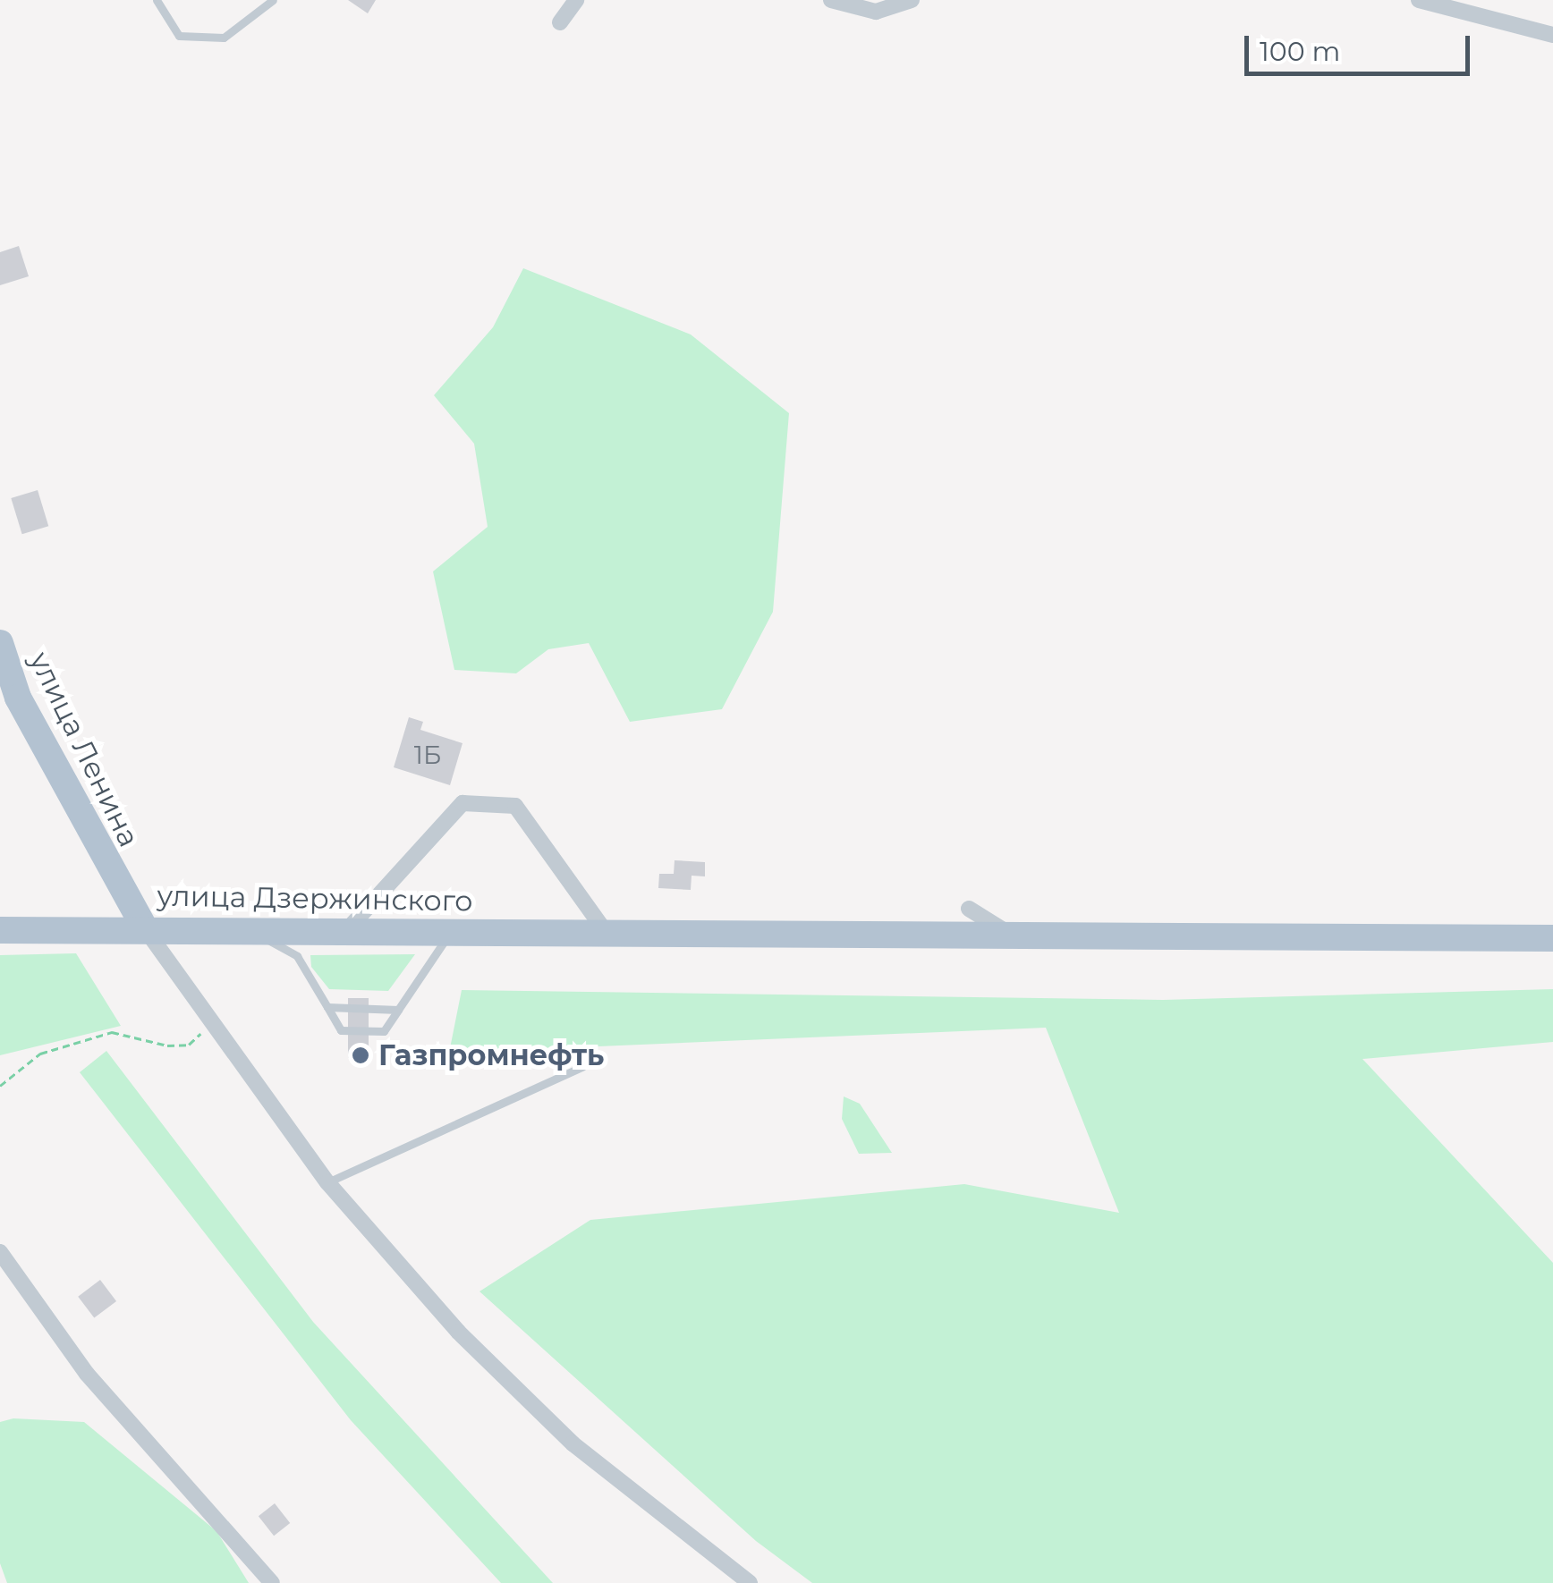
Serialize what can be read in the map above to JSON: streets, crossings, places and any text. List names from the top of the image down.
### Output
{
  "streets": {
    "main road": ["улица Ленина", "улица Дзержинского"]
  },
  "crossings": [
    ["улица Ленина", "улица Дзержинского"]
  ],
  "places": ["Газпромнефть"],
  "house_numbers": ["1Б"],
  "scale_bar": "100 m"
}
